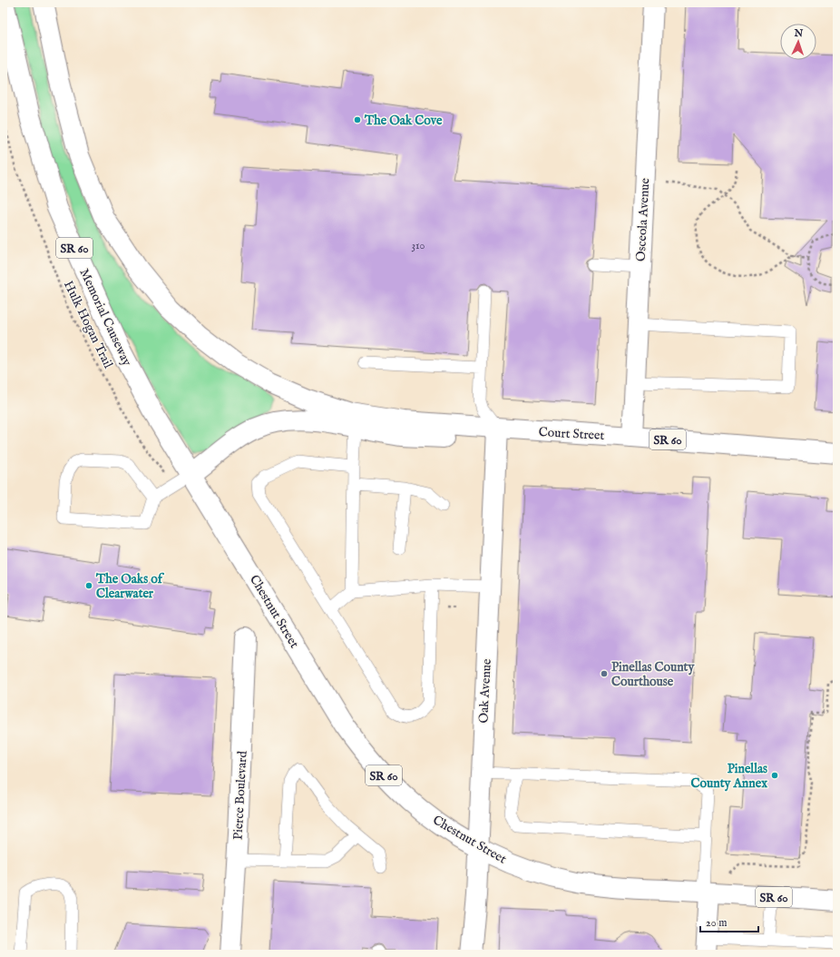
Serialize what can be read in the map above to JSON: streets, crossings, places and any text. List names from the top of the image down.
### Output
{
  "streets": {
    "main road": [
      "Osceola Avenue",
      "SR 60",
      "Memorial Causeway",
      "Court Street",
      "Chestnut Street",
      "Oak Avenue",
      "Pierce Boulevard"
    ],
    "path": ["Hulk Hogan Trail"]
  },
  "crossings": [
    ["Osceola Avenue", "Court Street"],
    ["Memorial Causeway", "Chestnut Street"],
    ["Court Street", "Oak Avenue"],
    ["Chestnut Street", "Oak Avenue"]
  ],
  "places": [
    "The Oak Cove",
    "The Oaks of Clearwater",
    "Pinellas County Courthouse",
    "Pinellas County Annex"
  ],
  "house_numbers": ["310"],
  "scale_bar": "20 m",
  "north": "top"
}
